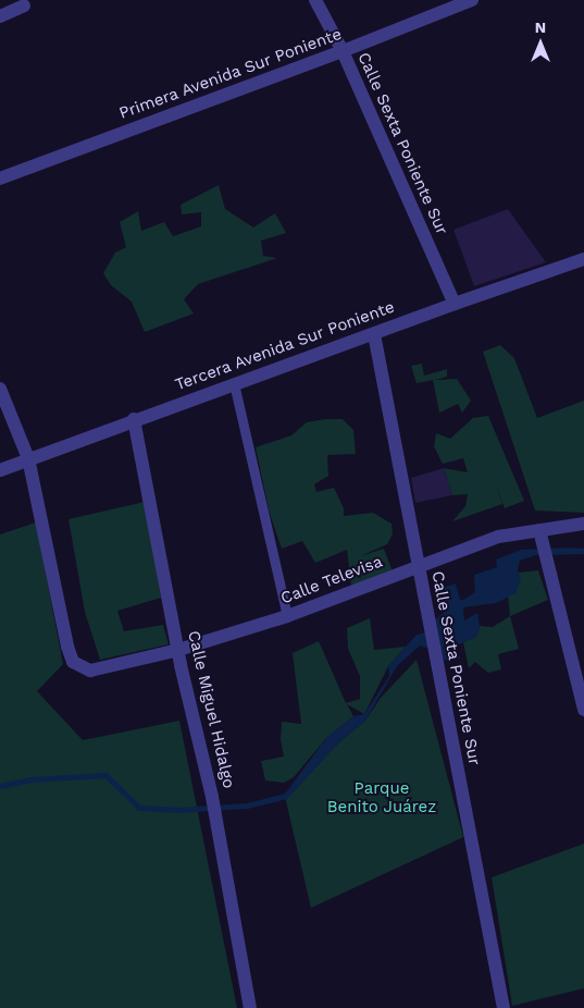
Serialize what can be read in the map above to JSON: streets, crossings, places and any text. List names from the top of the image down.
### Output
{
  "streets": {
    "street": [
      "Primera Avenida Sur Poniente",
      "Calle Sexta Poniente Sur",
      "Tercera Avenida Sur Poniente",
      "Calle Televisa",
      "Calle Miguel Hidalgo"
    ]
  },
  "crossings": [
    ["Primera Avenida Sur Poniente", "Calle Sexta Poniente Sur"],
    ["Calle Sexta Poniente Sur", "Tercera Avenida Sur Poniente"],
    ["Calle Sexta Poniente Sur", "Calle Televisa"],
    ["Tercera Avenida Sur Poniente", "Calle Televisa"],
    ["Tercera Avenida Sur Poniente", "Calle Miguel Hidalgo"],
    ["Calle Televisa", "Calle Miguel Hidalgo"]
  ],
  "parks": ["Parque Benito Juárez"],
  "north": "top"
}
